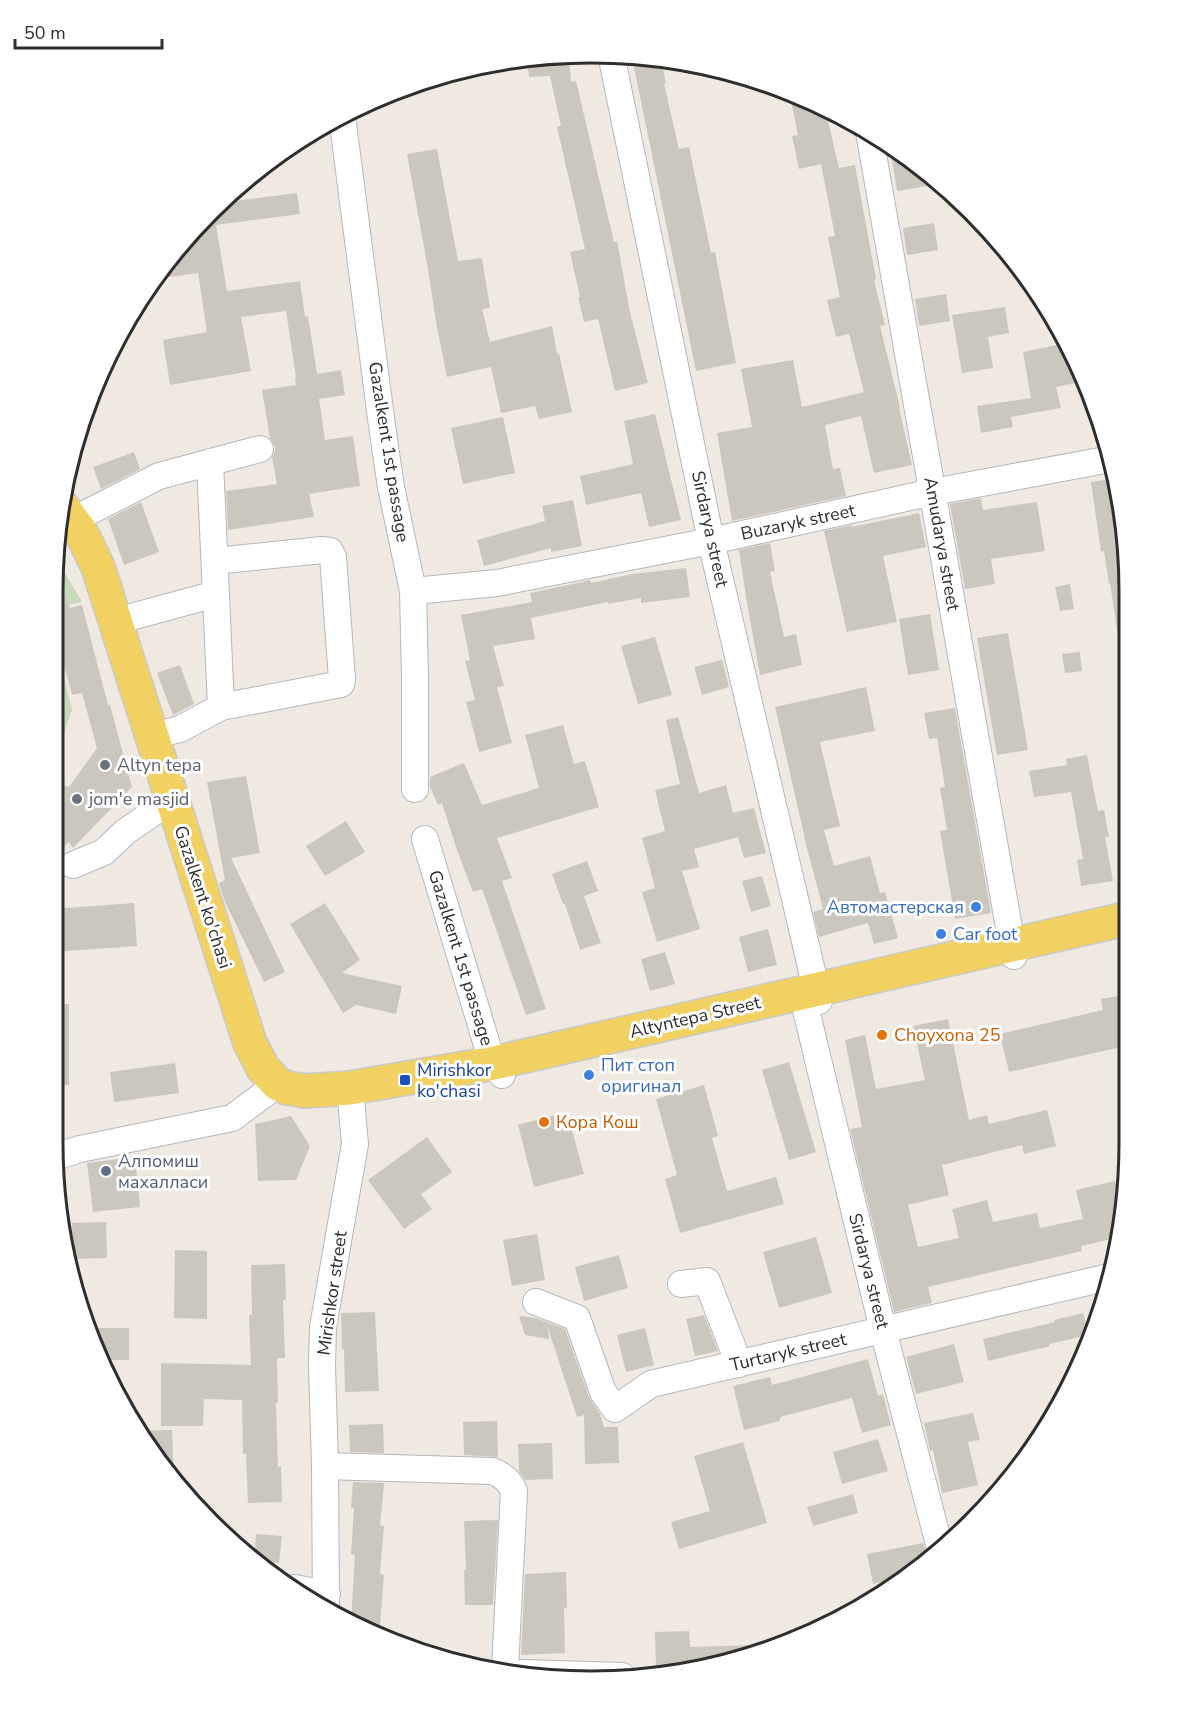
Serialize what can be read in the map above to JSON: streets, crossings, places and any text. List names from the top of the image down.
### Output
{
  "streets": {
    "main road": ["Gazalkent ko'chasi", "Altyntepa Street"],
    "street": [
      "Gazalkent 1st passage",
      "Buzaryk street",
      "Sirdarya street",
      "Amudarya street",
      "Mirishkor street",
      "Turtaryk street"
    ]
  },
  "crossings": [
    ["Gazalkent 1st passage", "Buzaryk street"],
    ["Gazalkent 1st passage", "Altyntepa Street"],
    ["Buzaryk street", "Sirdarya street"],
    ["Buzaryk street", "Amudarya street"],
    ["Sirdarya street", "Altyntepa Street"],
    ["Sirdarya street", "Turtaryk street"],
    ["Amudarya street", "Altyntepa Street"],
    ["Gazalkent ko'chasi", "Altyntepa Street"],
    ["Altyntepa Street", "Mirishkor street"]
  ],
  "places": {
    "other": [
      "Altyn tepa",
      "jom'e masjid",
      "Автомастерская",
      "Car foot",
      "Choyxona 25",
      "Пит стоп оригинал",
      "Кора Кош",
      "Алпомиш махалласи"
    ],
    "transit": ["Mirishkor ko'chasi"]
  },
  "scale_bar": "50 m"
}
